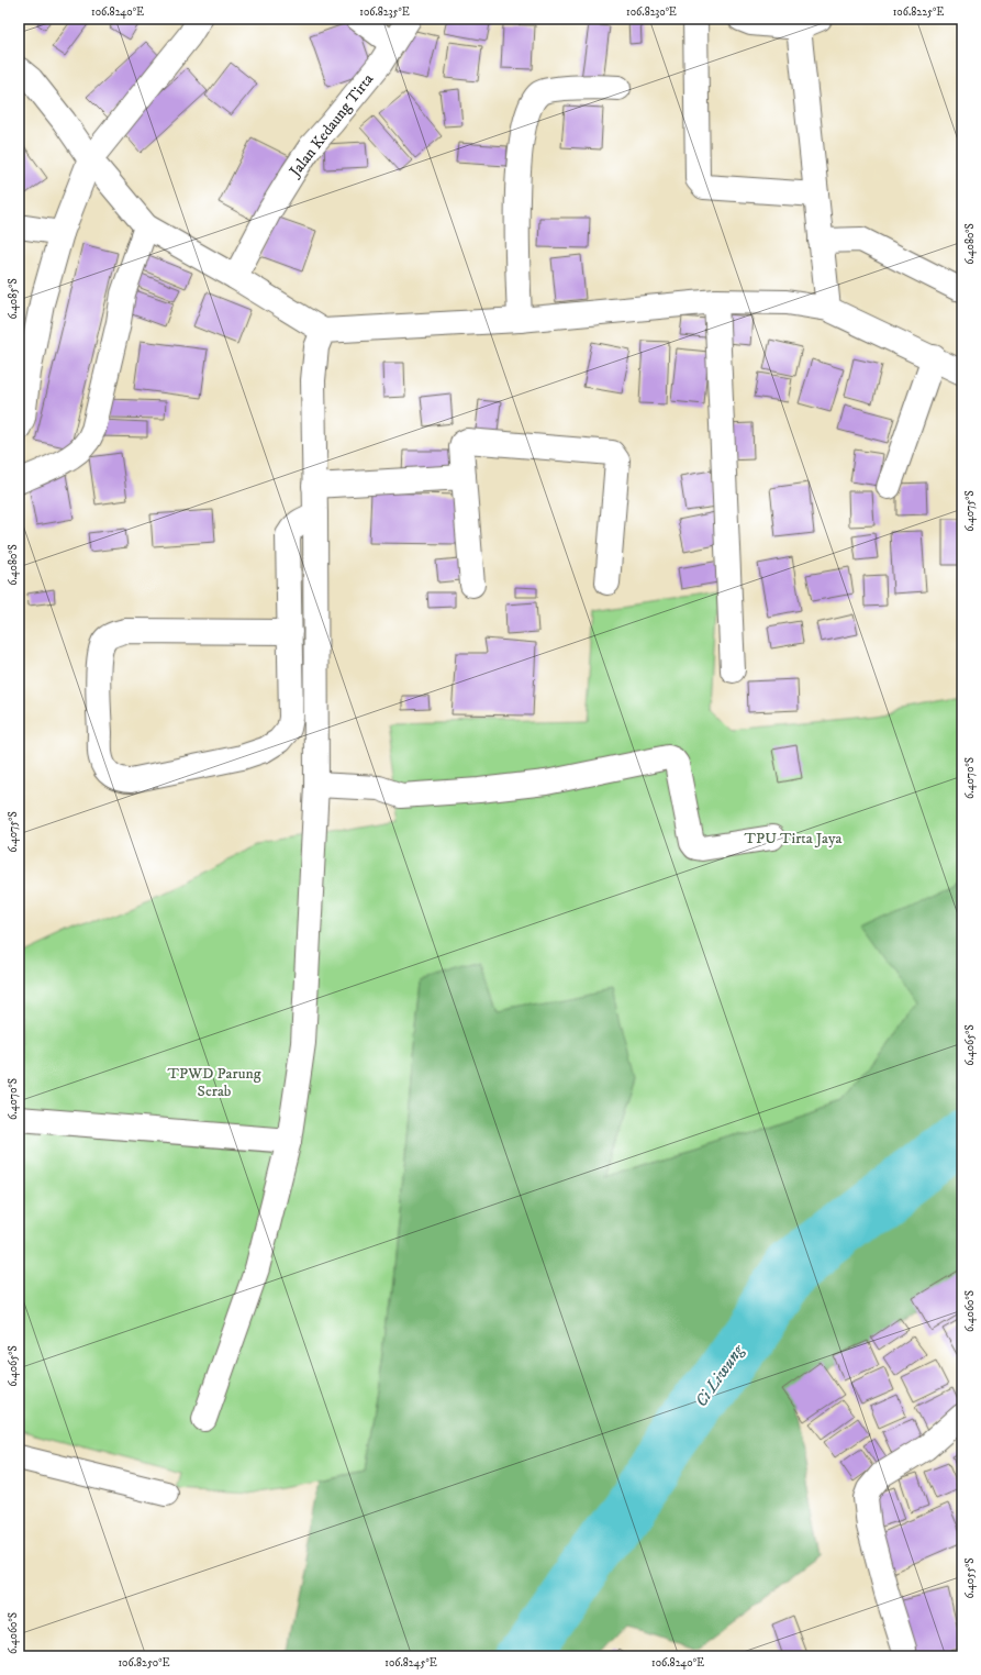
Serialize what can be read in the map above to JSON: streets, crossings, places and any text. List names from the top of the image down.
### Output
{
  "streets": {
    "street": ["Jalan Kedaung Tirta"]
  },
  "water": ["Ci Liwung"],
  "parks": ["TPU Tirta Jaya", "TPWD Parung Serab"],
  "coordinates": [
    "106.8240°E",
    "106.8235°E",
    "106.8230°E",
    "106.8225°E",
    "6.4080°S",
    "6.4085°S",
    "6.4075°S",
    "6.4070°S",
    "6.4065°S",
    "6.4060°S",
    "6.4055°S",
    "106.8250°E",
    "106.8245°E"
  ]
}
